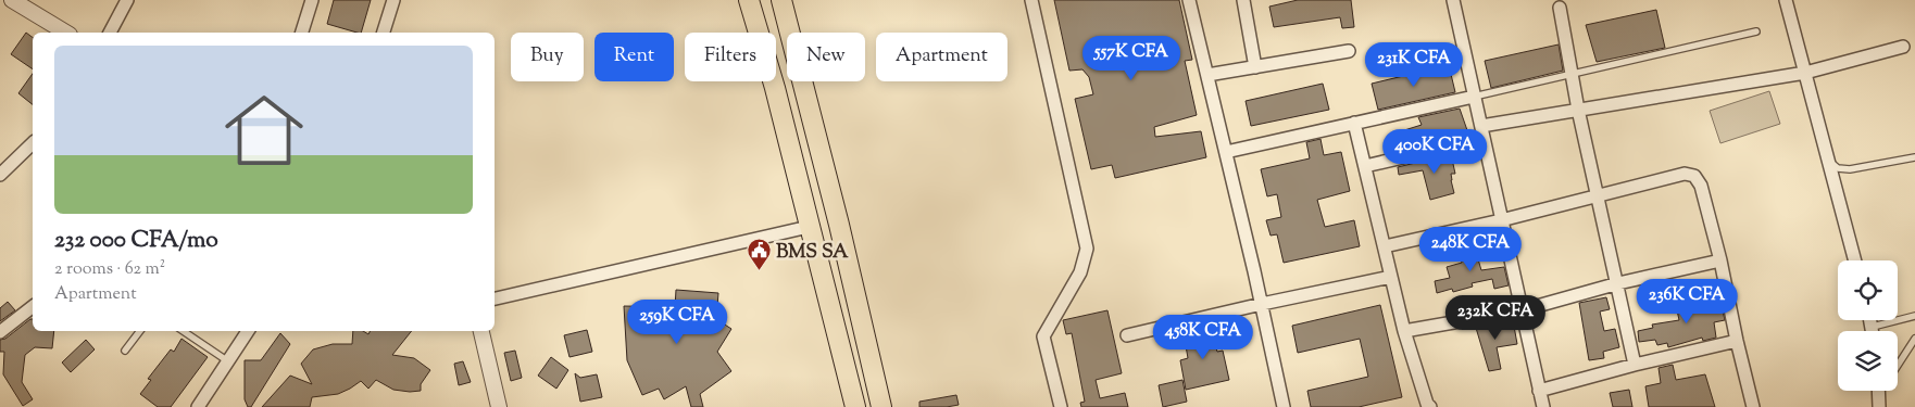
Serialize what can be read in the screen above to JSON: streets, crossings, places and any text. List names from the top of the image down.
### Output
{
  "places": {
    "public building": ["BMS SA"]
  },
  "page": {
    "chip": [
      "Buy",
      "Rent",
      "Filters",
      "New",
      "Apartment"
    ],
    "list": [
      {
        "name": "232 000 CFA/mo",
        "note": "2 rooms · 62 m² · Apartment"
      }
    ],
    "price": [
      "557K CFA",
      "231K CFA",
      "400K CFA",
      "248K CFA",
      "236K CFA",
      "232K CFA",
      "259K CFA",
      "458K CFA"
    ]
  }
}
